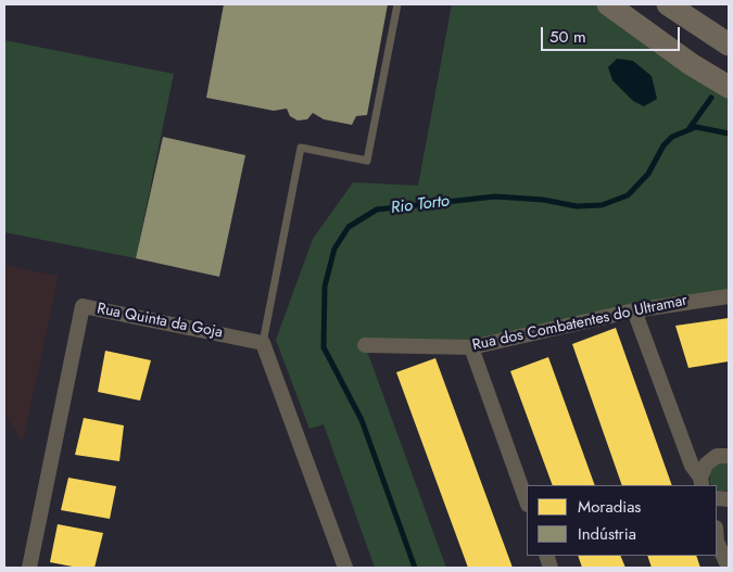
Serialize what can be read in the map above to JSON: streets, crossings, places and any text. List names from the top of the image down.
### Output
{
  "streets": {
    "street": ["Rua Quinta da Goja", "Rua dos Combatentes do Ultramar"]
  },
  "water": ["Rio Torto"],
  "legend": ["Moradias", "Indústria"],
  "scale_bar": "50 m"
}
